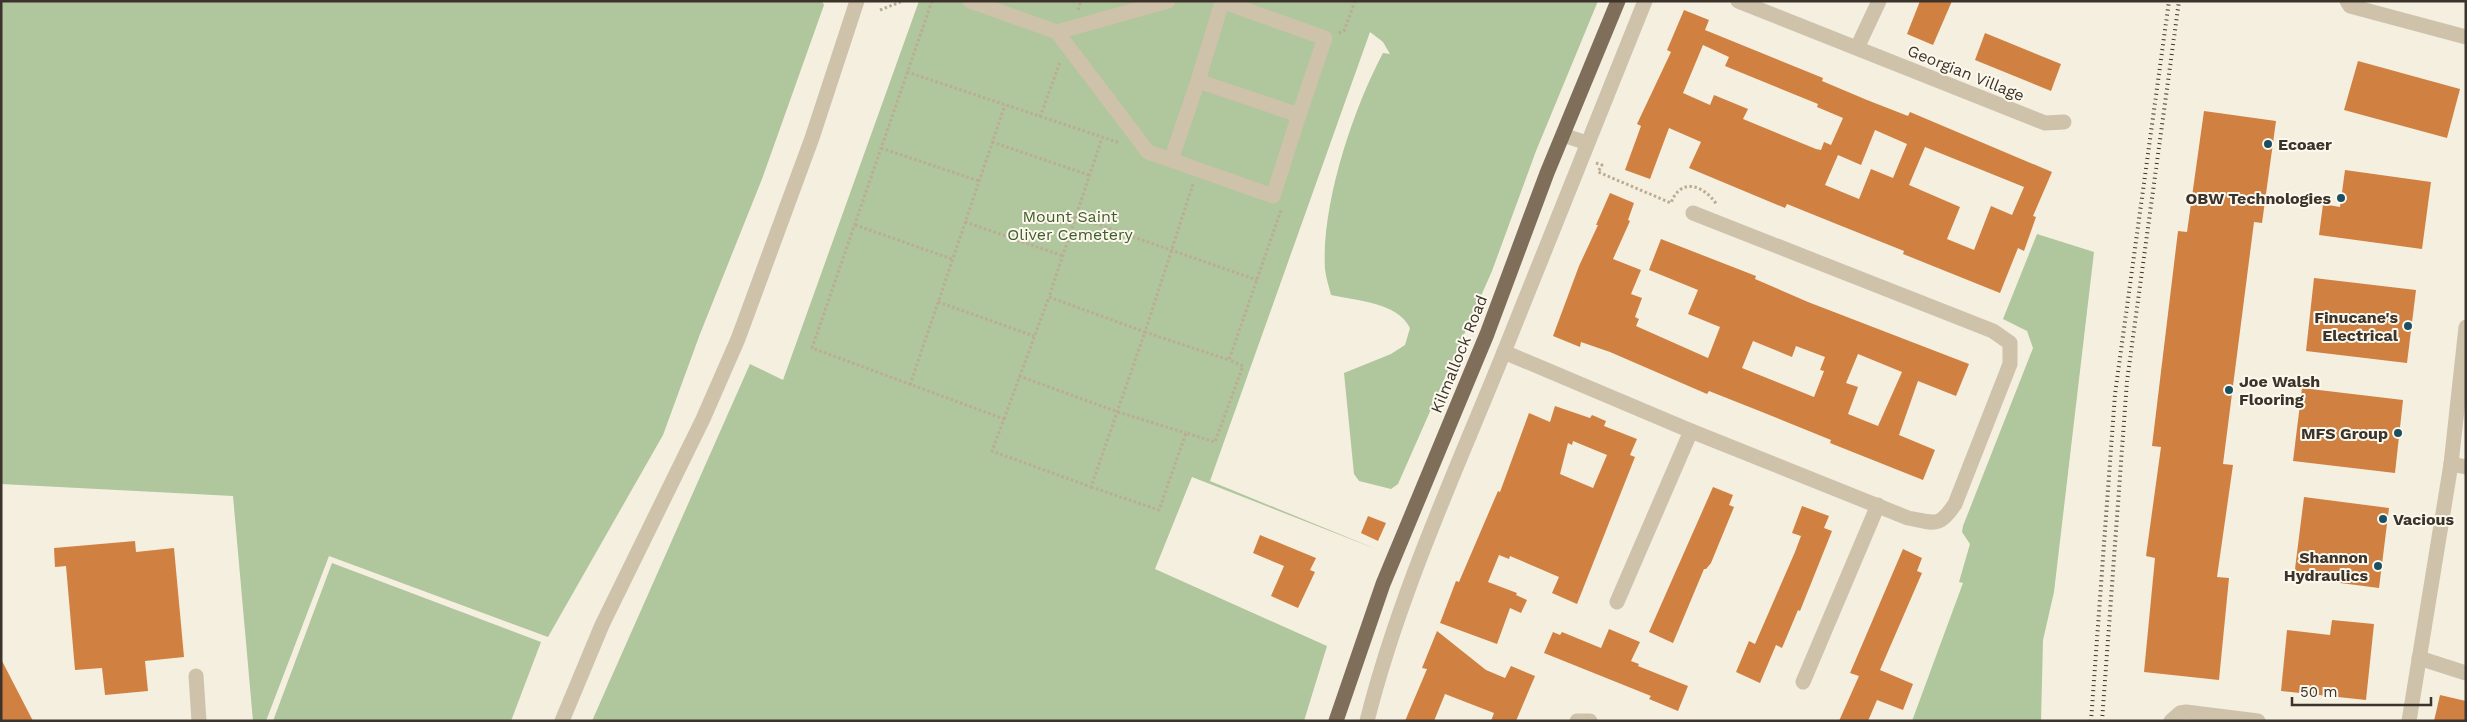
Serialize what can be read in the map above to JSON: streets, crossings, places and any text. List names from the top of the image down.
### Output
{
  "streets": {
    "main road": ["Kilmallock Road"],
    "street": ["Georgian Village"]
  },
  "parks": ["Mount Saint Oliver Cemetery"],
  "places": [
    "Ecoaer",
    "OBW Technologies",
    "Finucane's Electrical",
    "Joe Walsh Flooring",
    "MFS Group",
    "Vacious",
    "Shannon Hydraulics"
  ],
  "scale_bar": "50 m"
}
